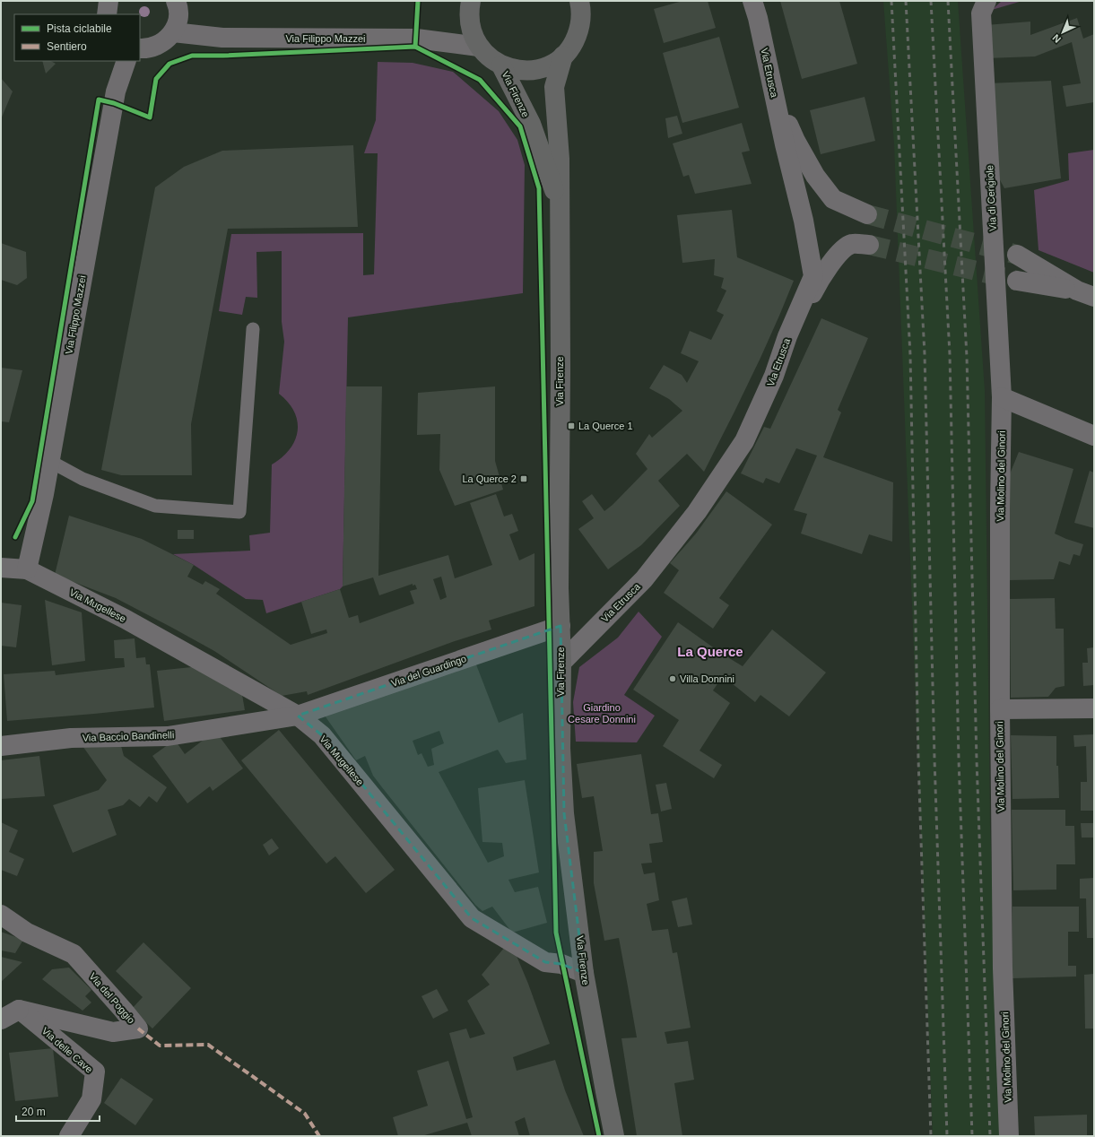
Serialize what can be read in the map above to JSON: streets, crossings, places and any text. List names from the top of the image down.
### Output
{
  "streets": {
    "main road": ["Via Firenze"],
    "street": [
      "Via Filippo Mazzei",
      "Via Etrusca",
      "Via di Cerigiole",
      "Via Molino del Ginori",
      "Via Mugellese",
      "Via del Guardingo",
      "Via Baccio Bandinelli",
      "Via del Poggio",
      "Via delle Cave"
    ]
  },
  "crossings": [
    ["Via Filippo Mazzei", "Via Firenze"],
    ["Via Filippo Mazzei", "Via Mugellese"],
    ["Via Etrusca", "Via Firenze"],
    ["Via Firenze", "Via Mugellese"],
    ["Via Firenze", "Via del Guardingo"],
    ["Via di Cerigiole", "Via Molino del Ginori"],
    ["Via Mugellese", "Via del Guardingo"],
    ["Via Mugellese", "Via Baccio Bandinelli"],
    ["Via del Guardingo", "Via Baccio Bandinelli"],
    ["Via del Poggio", "Via delle Cave"]
  ],
  "districts": ["La Querce"],
  "parks": ["Giardino Cesare Donnini"],
  "places": {
    "transit": ["La Querce 1", "La Querce 2"],
    "other": ["Villa Donnini"]
  },
  "legend": ["Pista ciclabile", "Sentiero"],
  "scale_bar": "20 m",
  "north": "bottom left"
}
